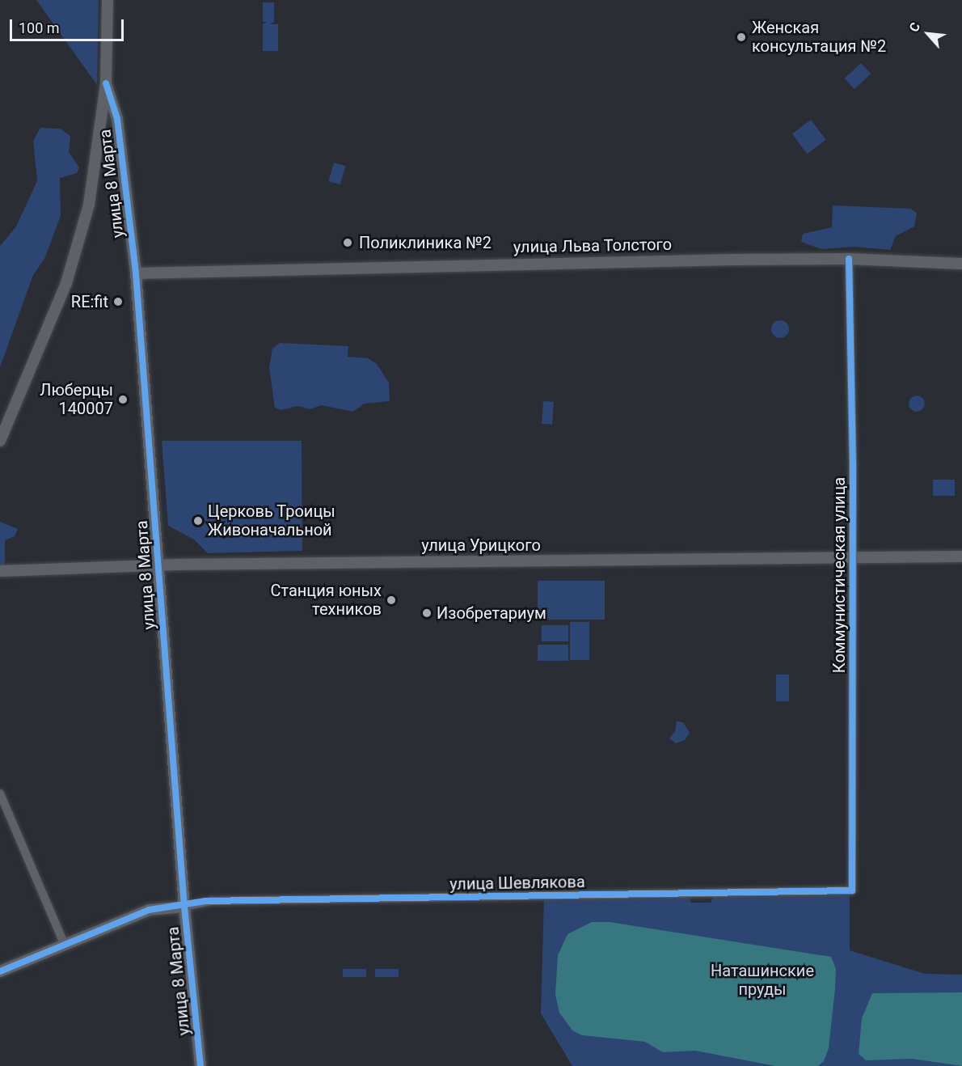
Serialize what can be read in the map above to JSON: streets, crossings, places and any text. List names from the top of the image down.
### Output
{
  "streets": {
    "street": [
      "улица 8 Марта",
      "улица Льва Толстого",
      "улица Урицкого",
      "Коммунистическая улица",
      "улица Шевлякова"
    ]
  },
  "crossings": [
    ["улица 8 Марта", "улица Льва Толстого"],
    ["улица 8 Марта", "улица Урицкого"],
    ["улица 8 Марта", "улица Шевлякова"],
    ["улица Льва Толстого", "Коммунистическая улица"],
    ["улица Урицкого", "Коммунистическая улица"],
    ["Коммунистическая улица", "улица Шевлякова"]
  ],
  "parks": ["Наташинские пруды"],
  "places": [
    "Женская консультация №2",
    "Поликлиника №2",
    "RE:fit",
    "Люберцы 140007",
    "Церковь Троицы Живоначальной",
    "Станция юных техников",
    "Изобретариум"
  ],
  "scale_bar": "100 m",
  "north": "top left"
}
